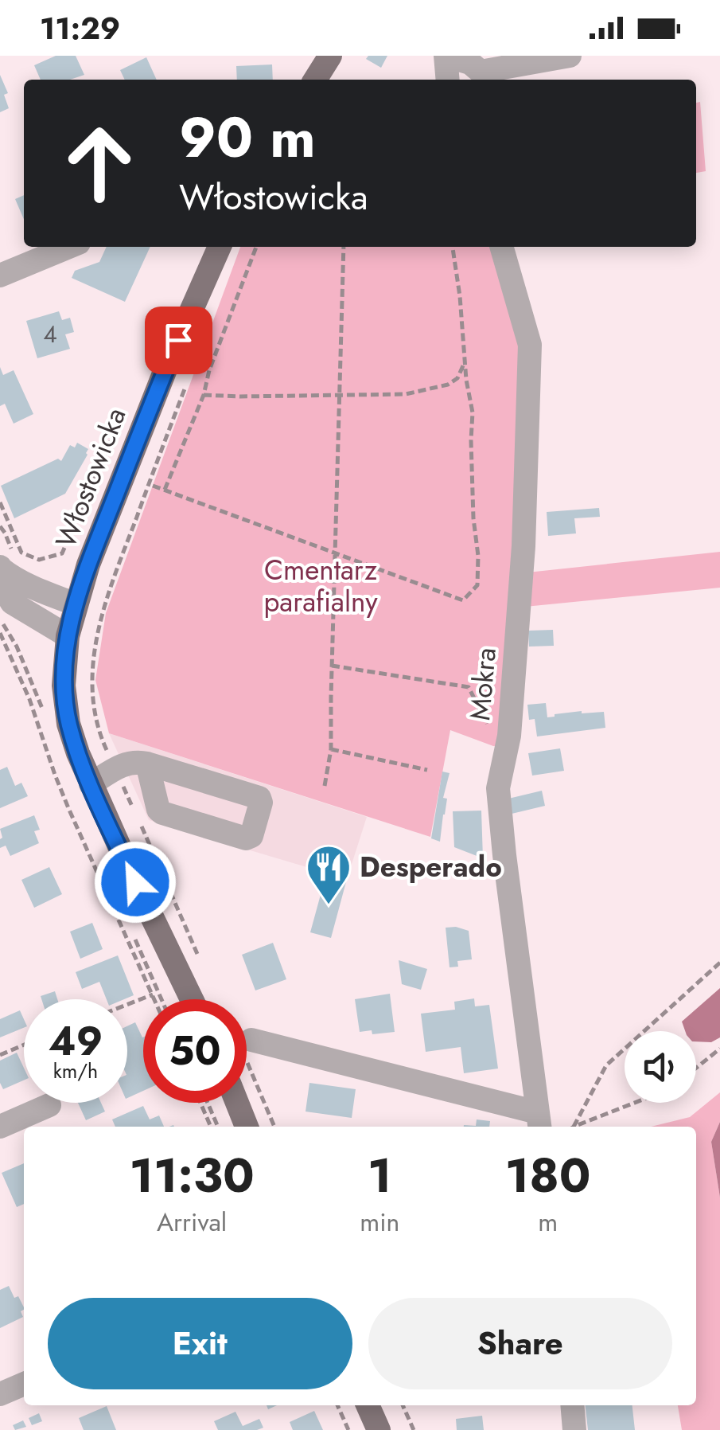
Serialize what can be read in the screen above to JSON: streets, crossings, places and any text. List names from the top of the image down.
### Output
{
  "streets": {
    "main road": ["Włostowicka"],
    "street": ["Mokra"]
  },
  "parks": ["Cmentarz parafialny"],
  "places": {
    "restaurant": ["Desperado"]
  },
  "house_numbers": ["4"],
  "page": {
    "status": "11:29",
    "turn": ["90 m", "Włostowicka"],
    "speed": "49 km/h",
    "limit": "50",
    "eta": [
      "11:30",
      "Arrival",
      "1",
      "min",
      "180",
      "m"
    ],
    "buttons": ["Exit", "Share"]
  }
}
